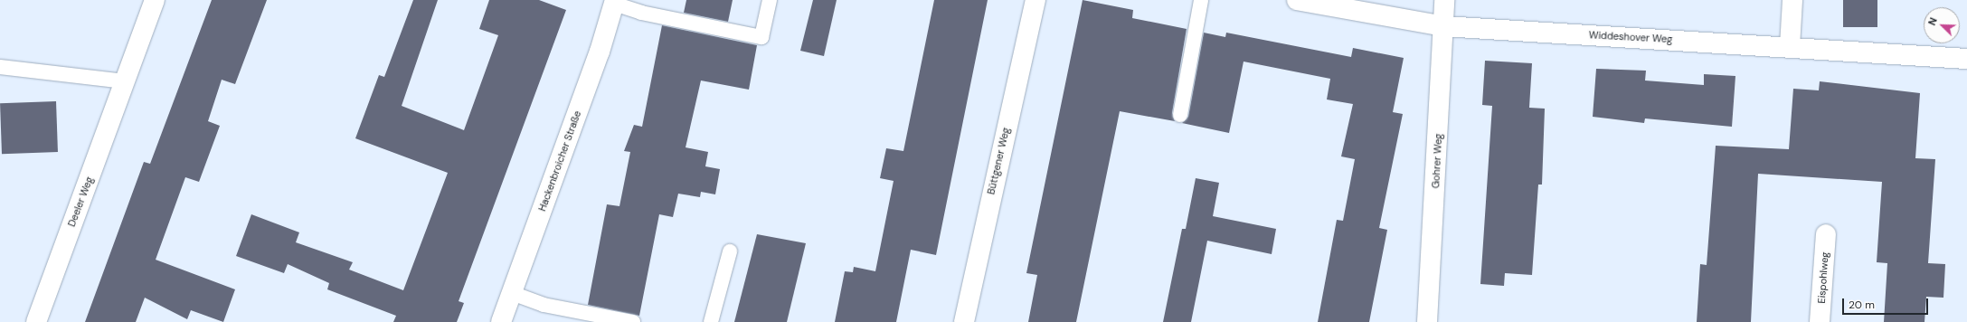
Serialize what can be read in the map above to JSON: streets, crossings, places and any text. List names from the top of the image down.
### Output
{
  "streets": {
    "street": [
      "Widdeshover Weg",
      "Hackenbroicher Straße",
      "Büttgener Weg",
      "Gohrer Weg",
      "Deeler Weg",
      "Eispohlweg"
    ]
  },
  "crossings": [
    ["Widdeshover Weg", "Gohrer Weg"]
  ],
  "scale_bar": "20 m",
  "north": "top left"
}
